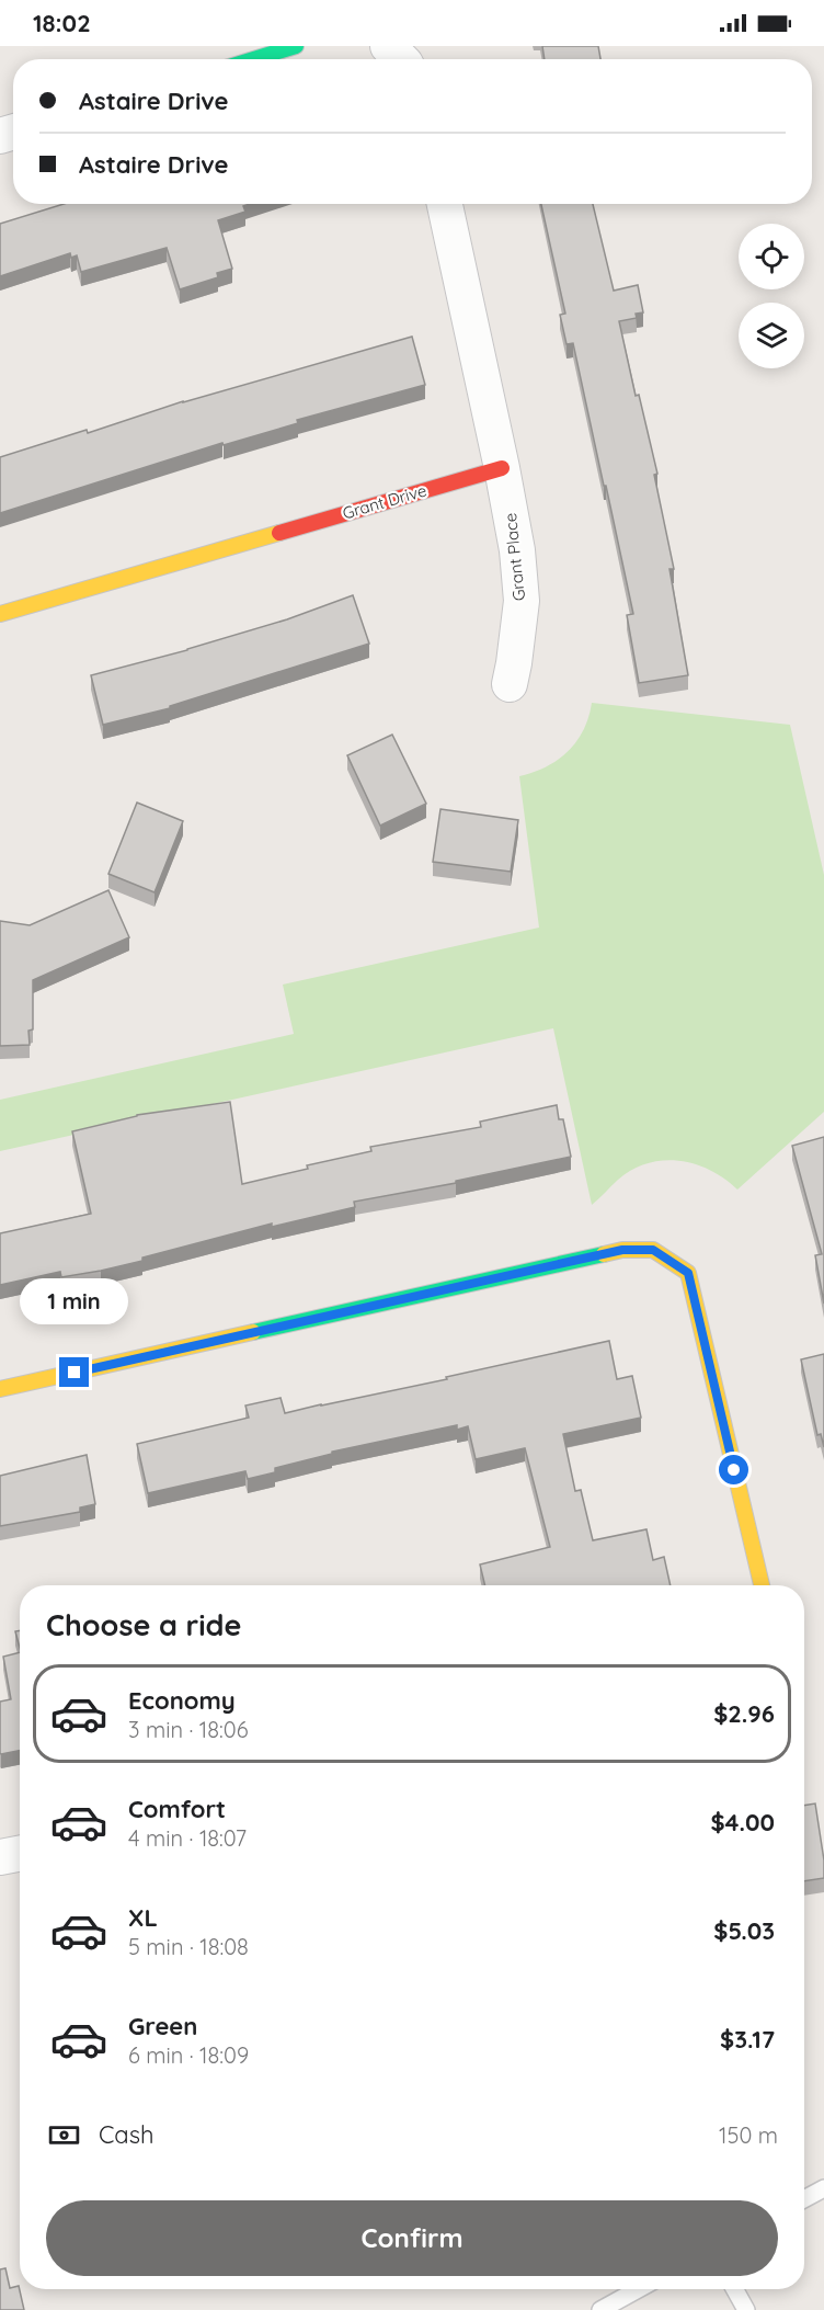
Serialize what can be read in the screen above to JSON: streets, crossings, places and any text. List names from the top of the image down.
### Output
{
  "streets": {
    "street": ["Grant Drive", "Grant Place"]
  },
  "crossings": [
    ["Grant Drive", "Grant Place"]
  ],
  "page": {
    "status": "18:02",
    "banner": ["Astaire Drive", "Astaire Drive"],
    "bubble": "1 min",
    "heading": "Choose a ride",
    "list": [
      {
        "name": "Economy",
        "note": "3 min · 18:06",
        "value": "$2.96"
      },
      {
        "name": "Comfort",
        "note": "4 min · 18:07",
        "value": "$4.00"
      },
      {
        "name": "XL",
        "note": "5 min · 18:08",
        "value": "$5.03"
      },
      {
        "name": "Green",
        "note": "6 min · 18:09",
        "value": "$3.17"
      }
    ],
    "pay": ["Cash", "150 m"],
    "buttons": "Confirm"
  }
}
